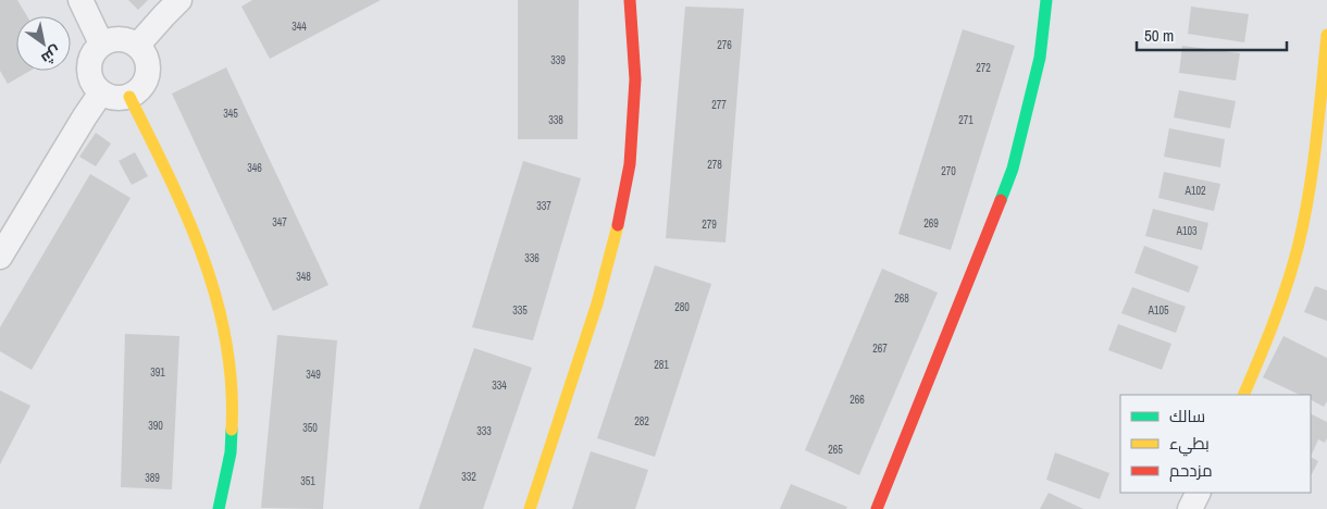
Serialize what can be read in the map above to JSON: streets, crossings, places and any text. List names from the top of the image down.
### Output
{
  "house_numbers": [
    "344",
    "276",
    "339",
    "272",
    "277",
    "345",
    "338",
    "271",
    "278",
    "346",
    "270",
    "A102",
    "337",
    "347",
    "269",
    "279",
    "A103",
    "336",
    "348",
    "268",
    "280",
    "335",
    "A105",
    "267",
    "281",
    "391",
    "349",
    "334",
    "266",
    "282",
    "390",
    "350",
    "333",
    "265",
    "332",
    "389",
    "351"
  ],
  "legend": ["سالك", "بطيء", "مزدحم"],
  "scale_bar": "50 m",
  "north": "bottom right"
}
